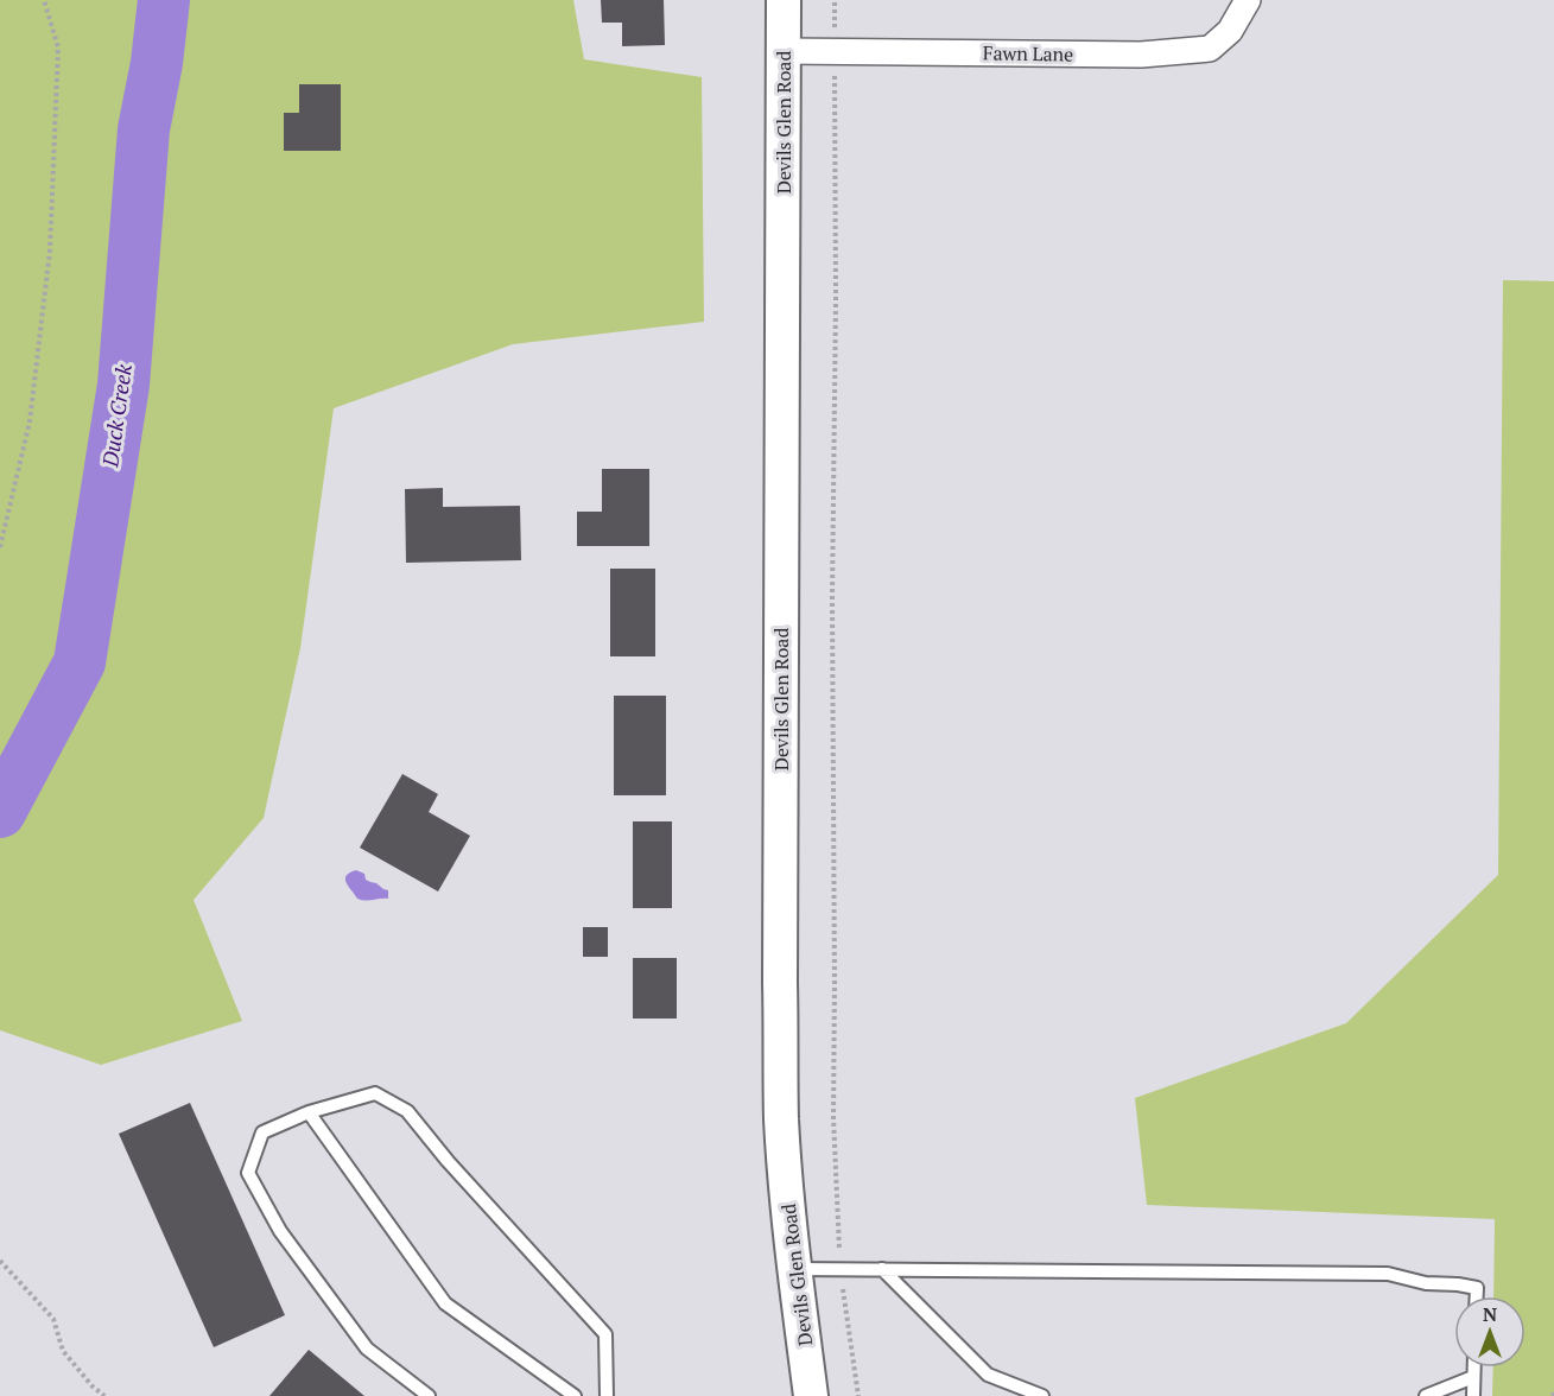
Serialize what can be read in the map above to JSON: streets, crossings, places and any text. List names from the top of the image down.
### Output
{
  "streets": {
    "main road": ["Devils Glen Road"],
    "street": ["Fawn Lane"]
  },
  "crossings": [
    ["Fawn Lane", "Devils Glen Road"]
  ],
  "water": ["Duck Creek"],
  "north": "top"
}
